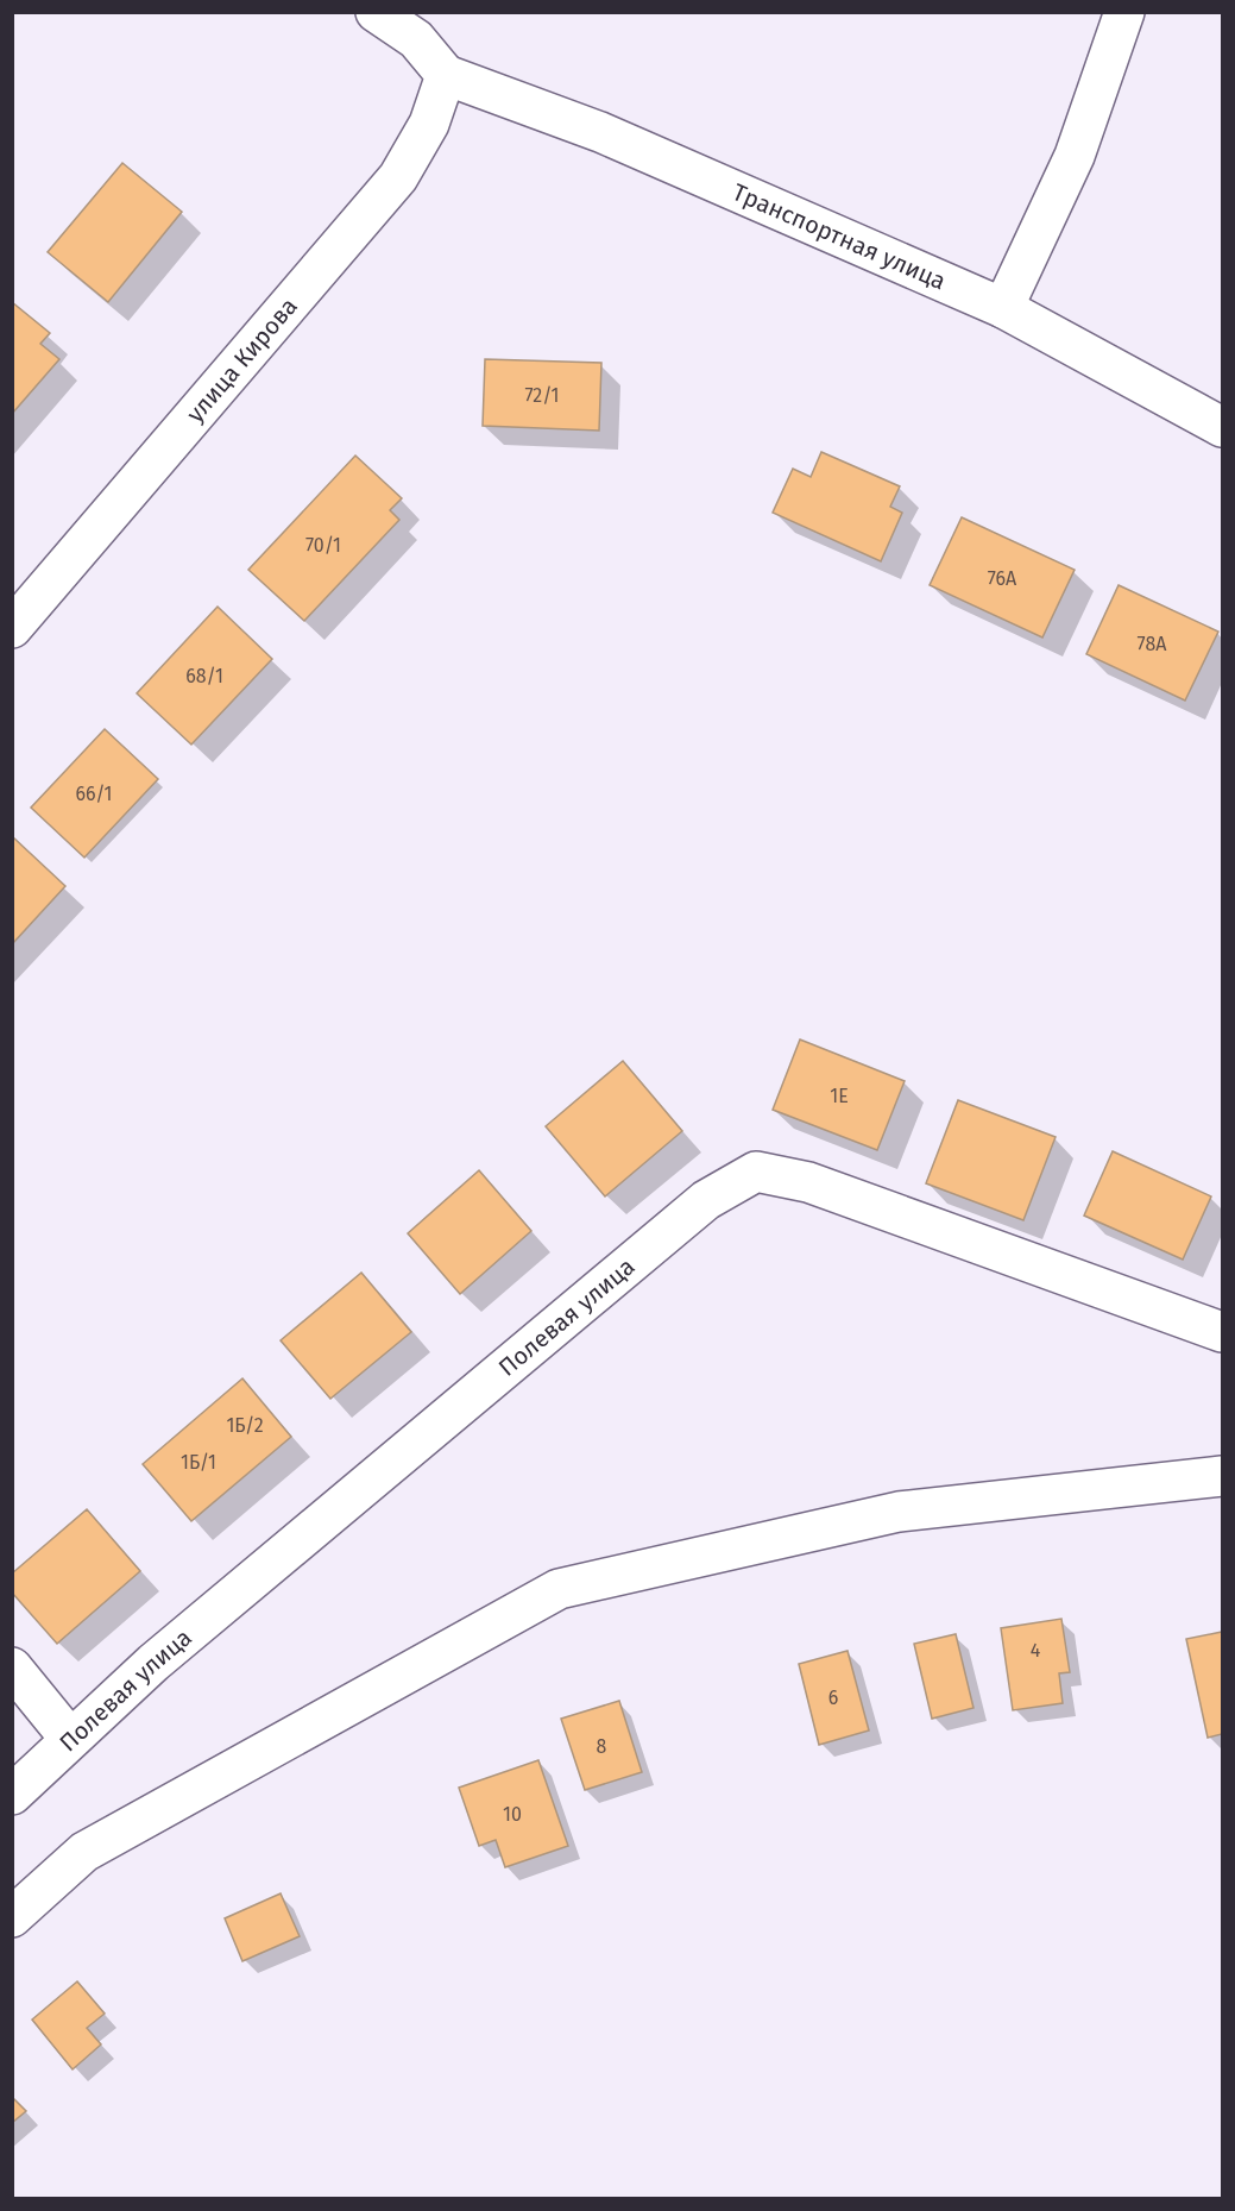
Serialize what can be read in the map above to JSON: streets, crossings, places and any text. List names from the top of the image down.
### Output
{
  "streets": {
    "street": ["Транспортная улица", "улица Кирова", "Полевая улица"]
  },
  "crossings": [
    ["Транспортная улица", "улица Кирова"]
  ],
  "house_numbers": [
    "72/1",
    "70/1",
    "76А",
    "78А",
    "68/1",
    "66/1",
    "1Е",
    "1Б/2",
    "1Б/1",
    "4",
    "6",
    "8",
    "10"
  ]
}
